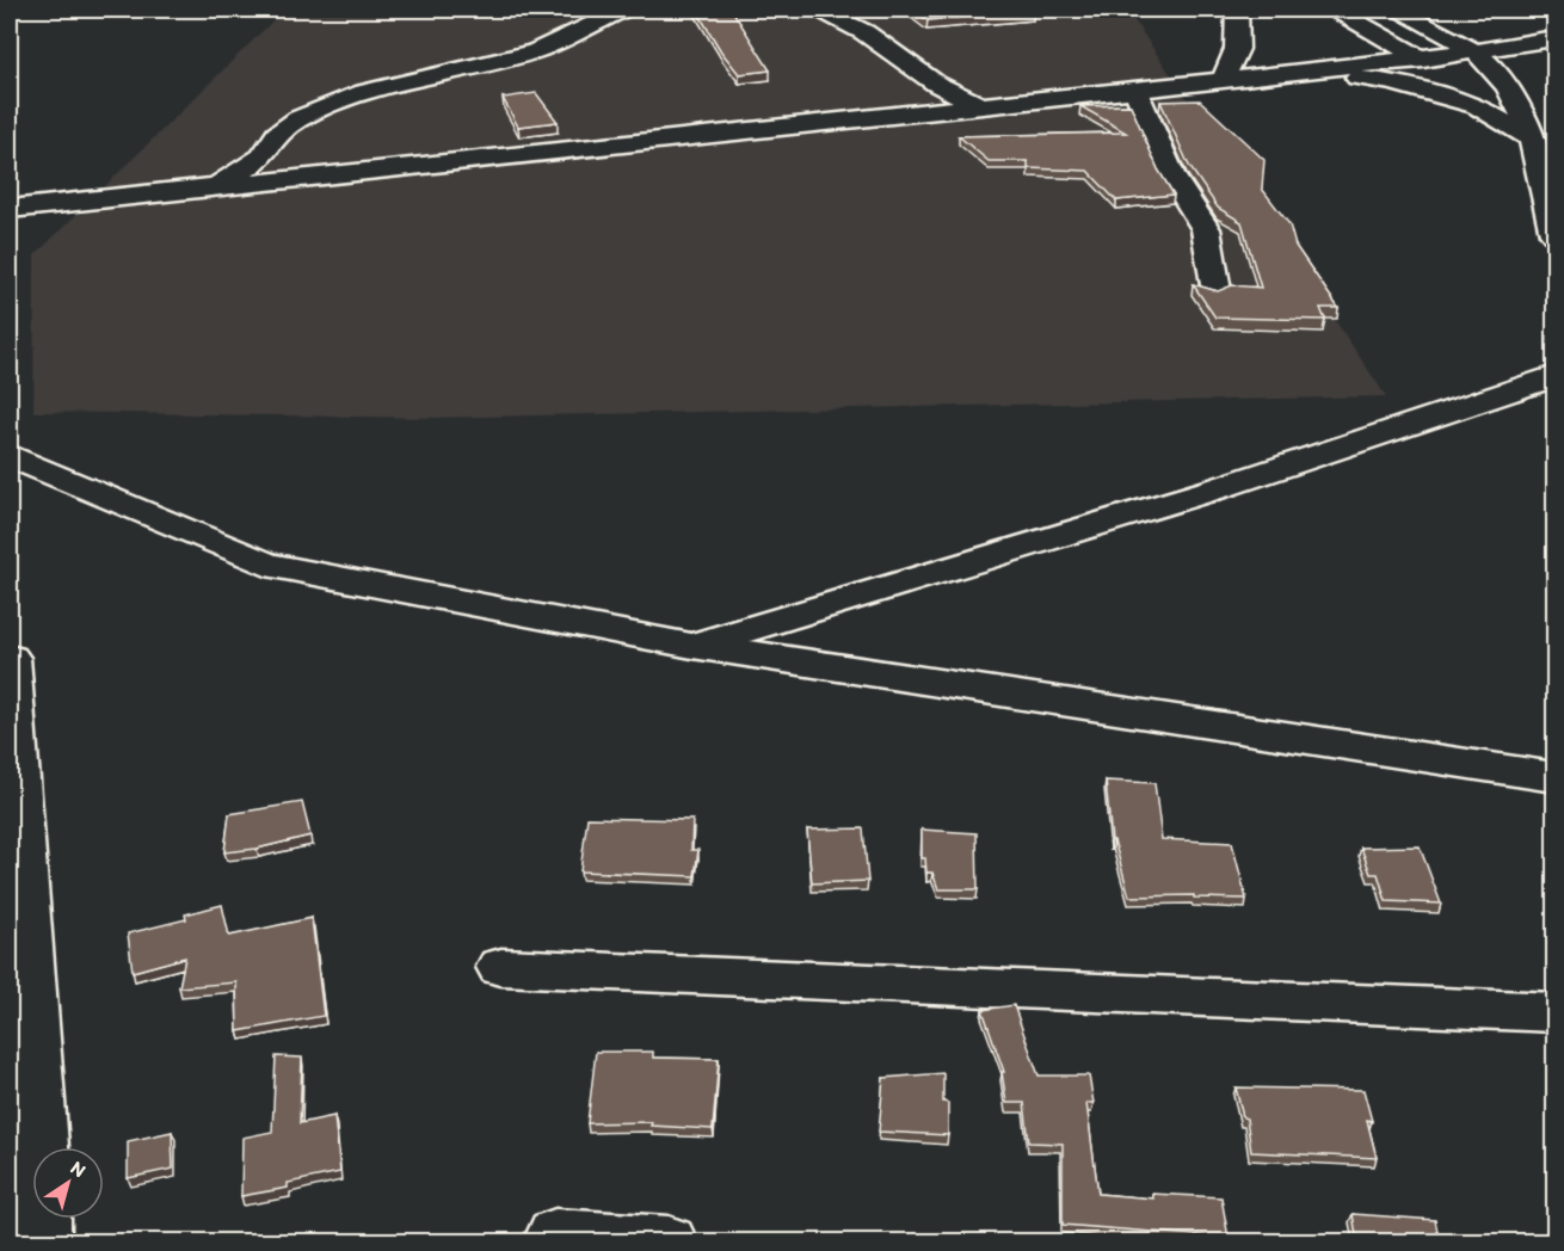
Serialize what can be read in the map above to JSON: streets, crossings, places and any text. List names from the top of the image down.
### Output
{
  "north": "top right"
}
